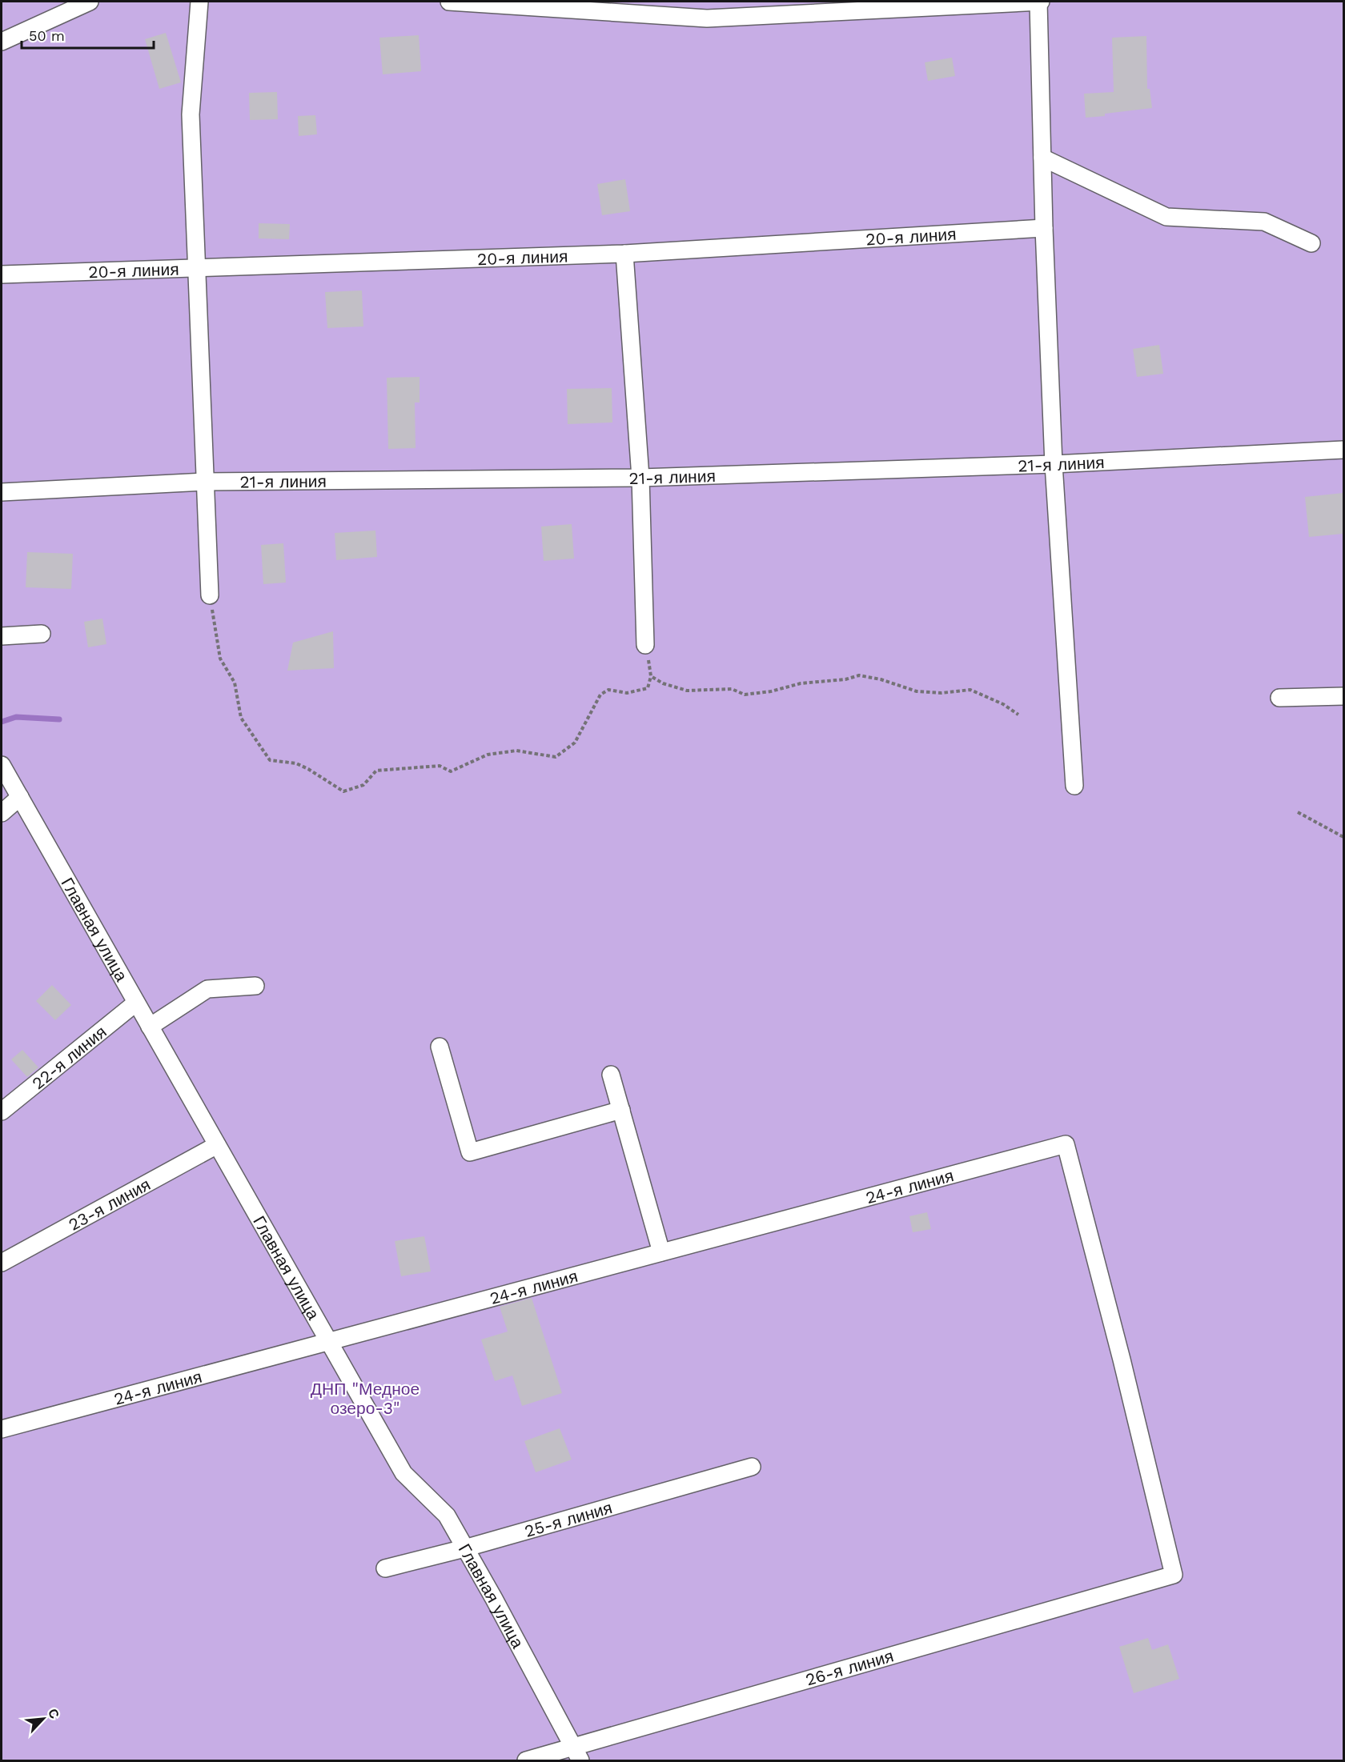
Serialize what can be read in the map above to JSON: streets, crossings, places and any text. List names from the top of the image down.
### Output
{
  "streets": {
    "street": [
      "20-я линия",
      "21-я линия",
      "Главная улица",
      "22-я линия",
      "24-я линия",
      "23-я линия",
      "25-я линия",
      "26-я линия"
    ]
  },
  "crossings": [
    ["Главная улица", "22-я линия"],
    ["Главная улица", "24-я линия"],
    ["Главная улица", "23-я линия"],
    ["Главная улица", "25-я линия"],
    ["Главная улица", "26-я линия"],
    ["24-я линия", "26-я линия"]
  ],
  "parks": ["ДНП \"Медное озеро-3\""],
  "scale_bar": "50 m",
  "north": "top right"
}
